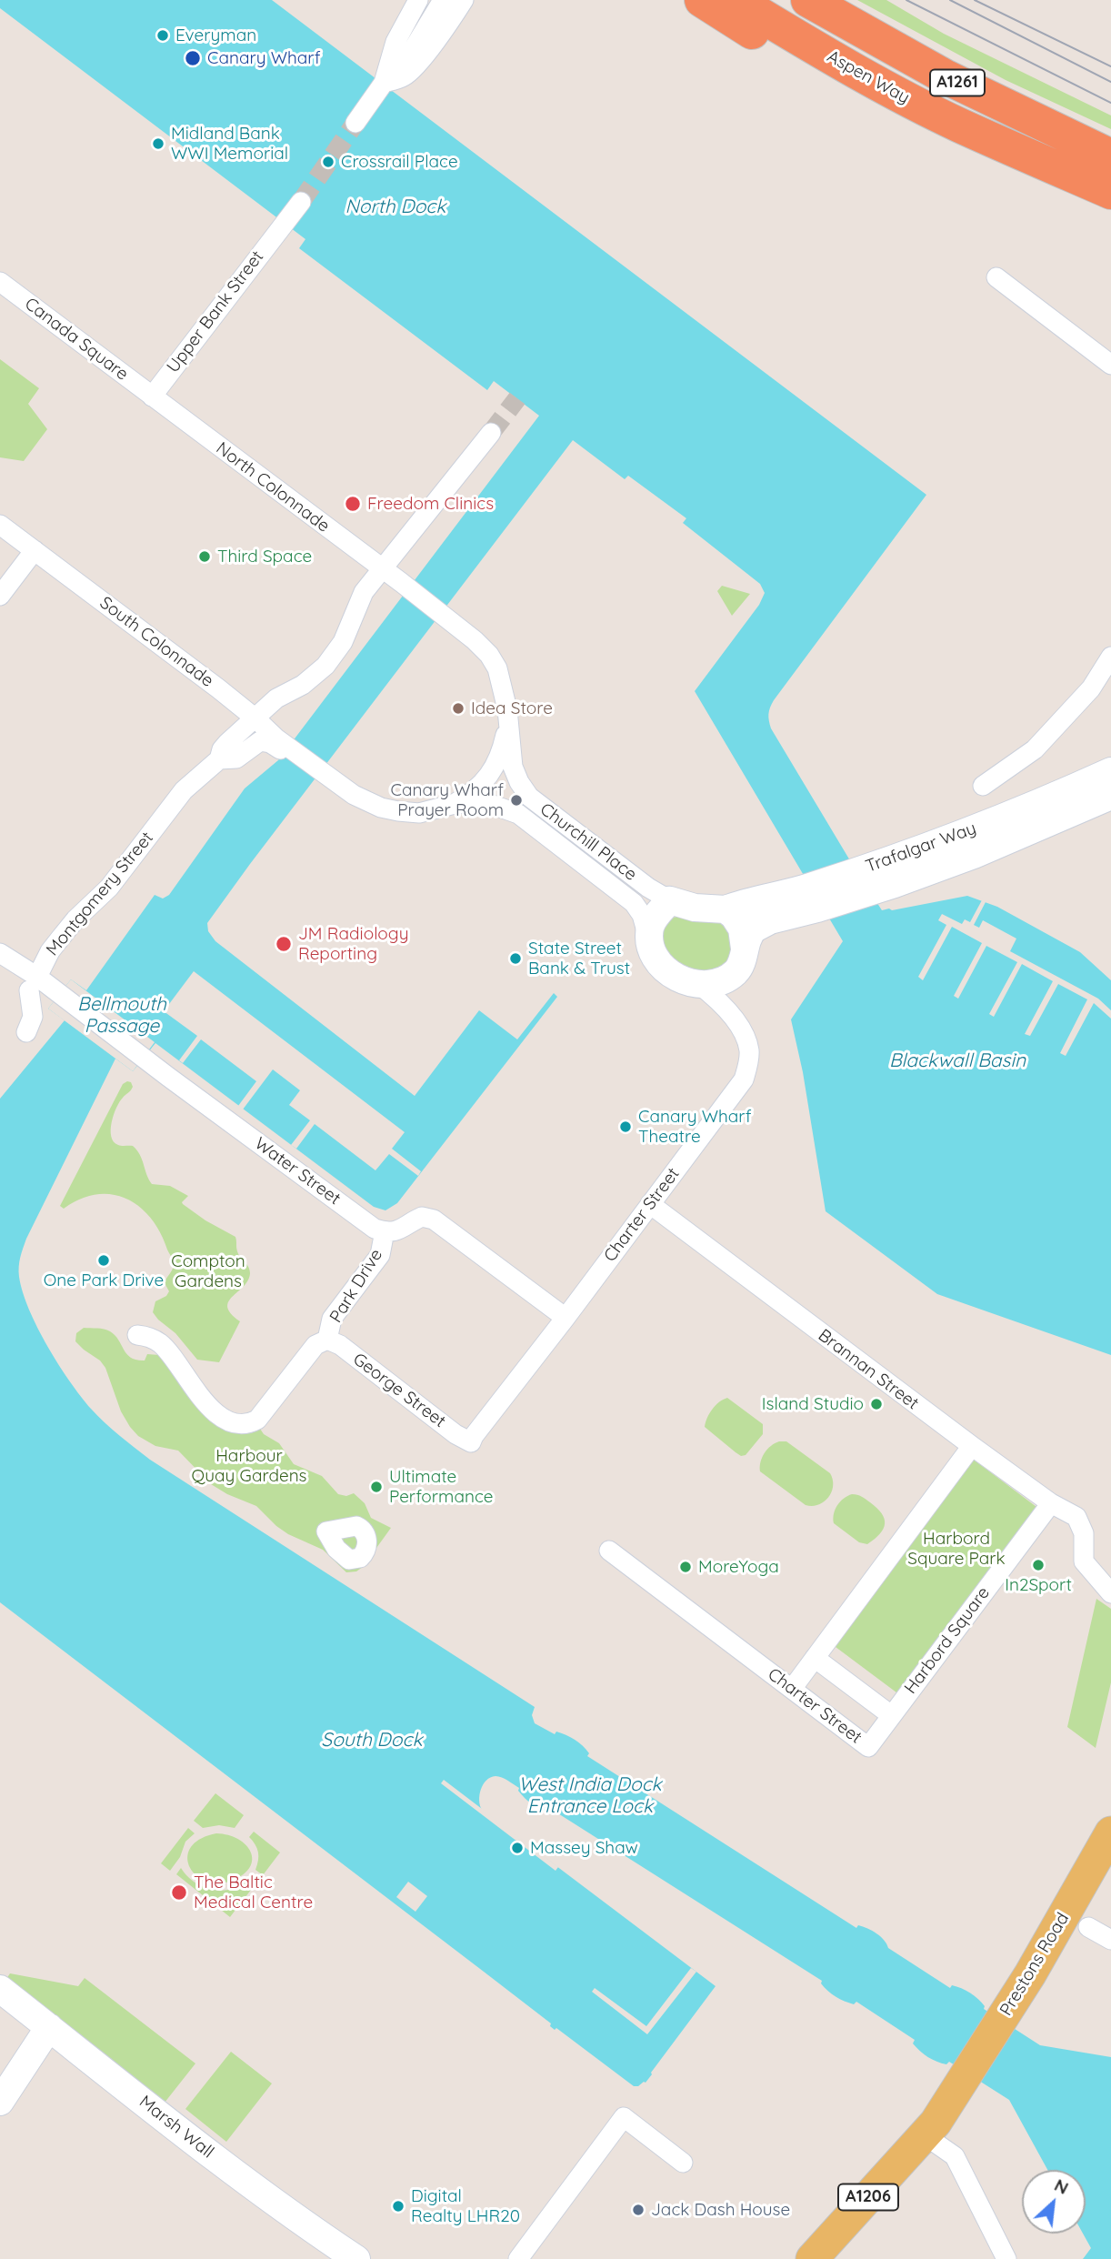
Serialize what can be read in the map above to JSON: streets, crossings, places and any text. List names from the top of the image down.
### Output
{
  "streets": {
    "highway": ["Aspen Way", "A1261"],
    "main road": ["Prestons Road", "A1206"],
    "street": [
      "Upper Bank Street",
      "Canada Square",
      "North Colonnade",
      "South Colonnade",
      "Churchill Place",
      "Trafalgar Way",
      "Montgomery Street",
      "Water Street",
      "Charter Street",
      "Park Drive",
      "Brannan Street",
      "George Street",
      "Harbord Square",
      "Marsh Wall"
    ]
  },
  "crossings": [
    ["Upper Bank Street", "Canada Square"],
    ["Upper Bank Street", "North Colonnade"],
    ["Canada Square", "North Colonnade"],
    ["North Colonnade", "Churchill Place"],
    ["North Colonnade", "Montgomery Street"],
    ["South Colonnade", "Churchill Place"],
    ["South Colonnade", "Montgomery Street"],
    ["Churchill Place", "Trafalgar Way"],
    ["Churchill Place", "Montgomery Street"],
    ["Churchill Place", "Charter Street"],
    ["Trafalgar Way", "Charter Street"],
    ["Montgomery Street", "Water Street"],
    ["Water Street", "Park Drive"],
    ["Charter Street", "Brannan Street"],
    ["Charter Street", "George Street"],
    ["Charter Street", "Harbord Square"],
    ["Park Drive", "George Street"],
    ["Brannan Street", "Harbord Square"],
    ["Prestons Road", "A1206"]
  ],
  "water": [
    "North Dock",
    "Bellmouth Passage",
    "Blackwall Basin",
    "South Dock",
    "West India Dock Entrance Lock"
  ],
  "parks": ["Compton Gardens", "Harbour Quay Gardens", "Harbord Square Park"],
  "places": [
    "Everyman",
    "Canary Wharf",
    "Midland Bank WWI Memorial",
    "Crossrail Place",
    "Freedom Clinics",
    "Third Space",
    "Idea Store",
    "Canary Wharf Prayer Room",
    "JM Radiology Reporting",
    "State Street Bank & Trust",
    "Canary Wharf Theatre",
    "One Park Drive",
    "Island Studio",
    "Ultimate Performance",
    "In2Sport",
    "MoreYoga",
    "Massey Shaw",
    "The Baltic Medical Centre",
    "Digital Realty LHR20",
    "Jack Dash House"
  ],
  "north": "top right"
}
